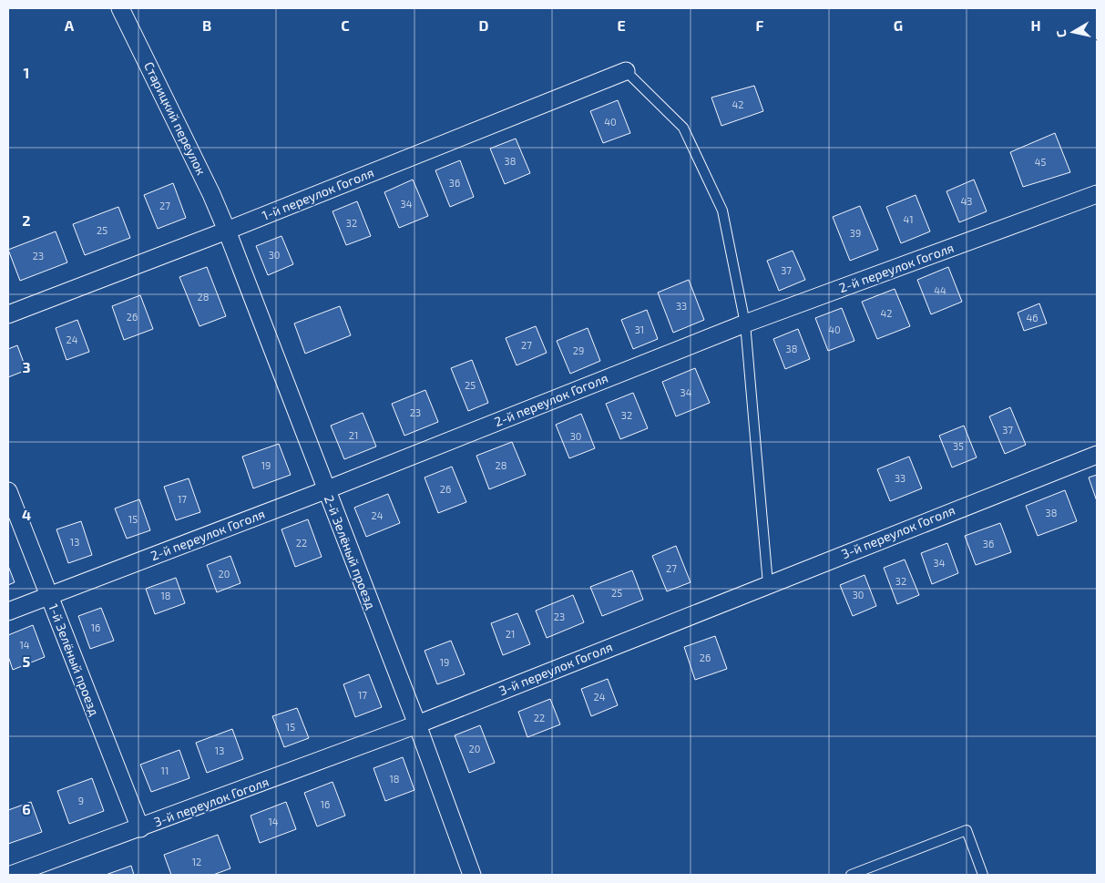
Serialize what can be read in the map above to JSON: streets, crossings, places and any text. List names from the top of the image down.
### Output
{
  "streets": {
    "street": [
      "Старицкий переулок",
      "1-й переулок Гоголя",
      "2-й переулок Гоголя",
      "3-й переулок Гоголя",
      "2-й Зелёный проезд",
      "1-й Зелёный проезд"
    ]
  },
  "crossings": [
    ["Старицкий переулок", "1-й переулок Гоголя"],
    ["Старицкий переулок", "2-й Зелёный проезд"],
    ["1-й переулок Гоголя", "2-й Зелёный проезд"],
    ["2-й переулок Гоголя", "2-й Зелёный проезд"],
    ["2-й переулок Гоголя", "1-й Зелёный проезд"],
    ["3-й переулок Гоголя", "2-й Зелёный проезд"],
    ["3-й переулок Гоголя", "1-й Зелёный проезд"]
  ],
  "house_numbers": [
    "42",
    "40",
    "38",
    "45",
    "36",
    "43",
    "34",
    "27",
    "41",
    "32",
    "25",
    "39",
    "30",
    "23",
    "37",
    "44",
    "28",
    "33",
    "42",
    "26",
    "46",
    "31",
    "40",
    "24",
    "27",
    "38",
    "29",
    "25",
    "34",
    "23",
    "32",
    "37",
    "21",
    "30",
    "35",
    "19",
    "28",
    "33",
    "26",
    "17",
    "38",
    "24",
    "15",
    "13",
    "22",
    "36",
    "34",
    "27",
    "20",
    "32",
    "25",
    "30",
    "18",
    "23",
    "16",
    "21",
    "14",
    "26",
    "19",
    "17",
    "24",
    "22",
    "15",
    "20",
    "13",
    "11",
    "18",
    "9",
    "16",
    "14",
    "12"
  ],
  "north": "left",
  "grid": {
    "columns": [
      "A",
      "B",
      "C",
      "D",
      "E",
      "F",
      "G",
      "H"
    ],
    "rows": [
      "1",
      "2",
      "3",
      "4",
      "5",
      "6"
    ]
  }
}
